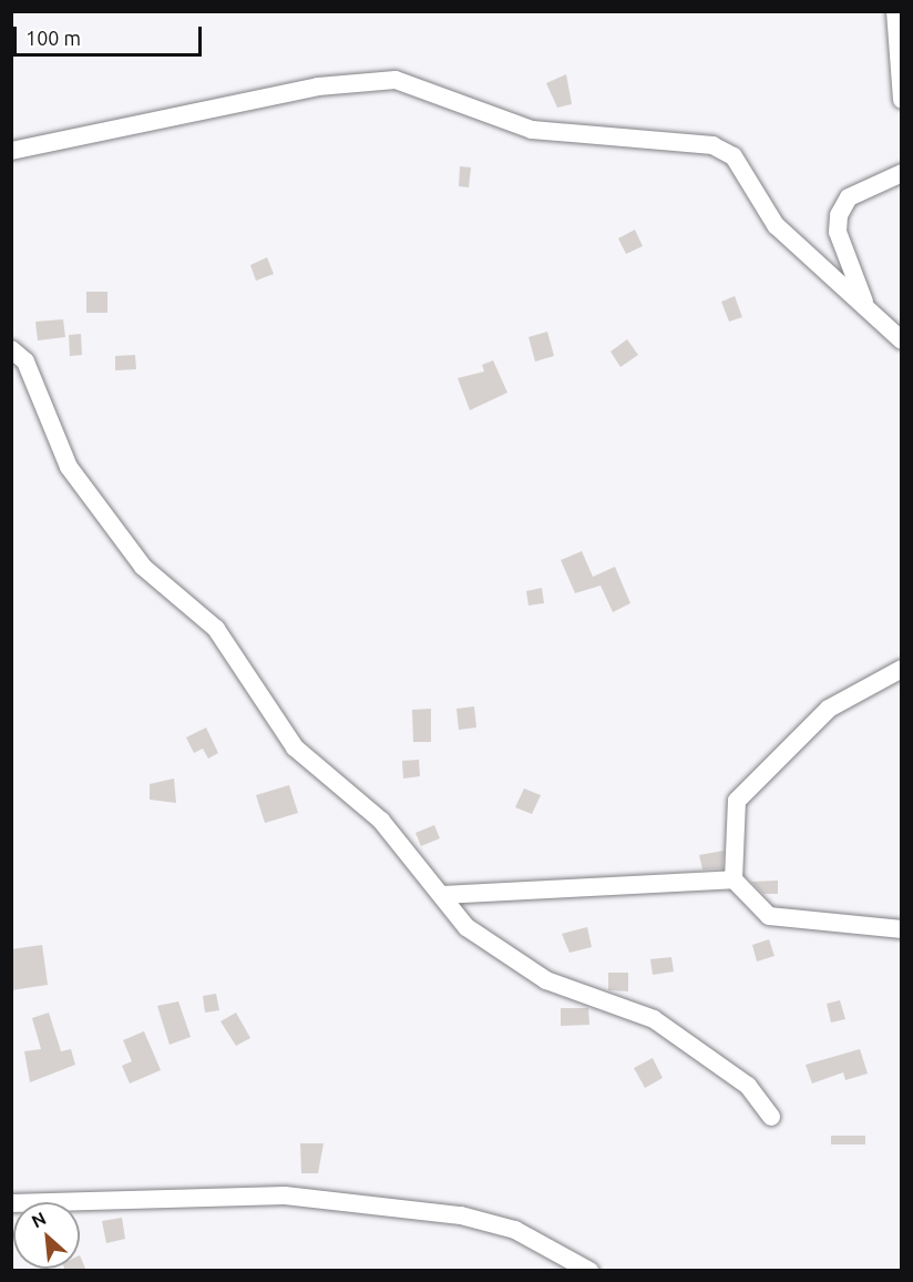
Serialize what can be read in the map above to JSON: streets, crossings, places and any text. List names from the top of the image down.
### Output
{
  "scale_bar": "100 m",
  "north": "top left"
}
